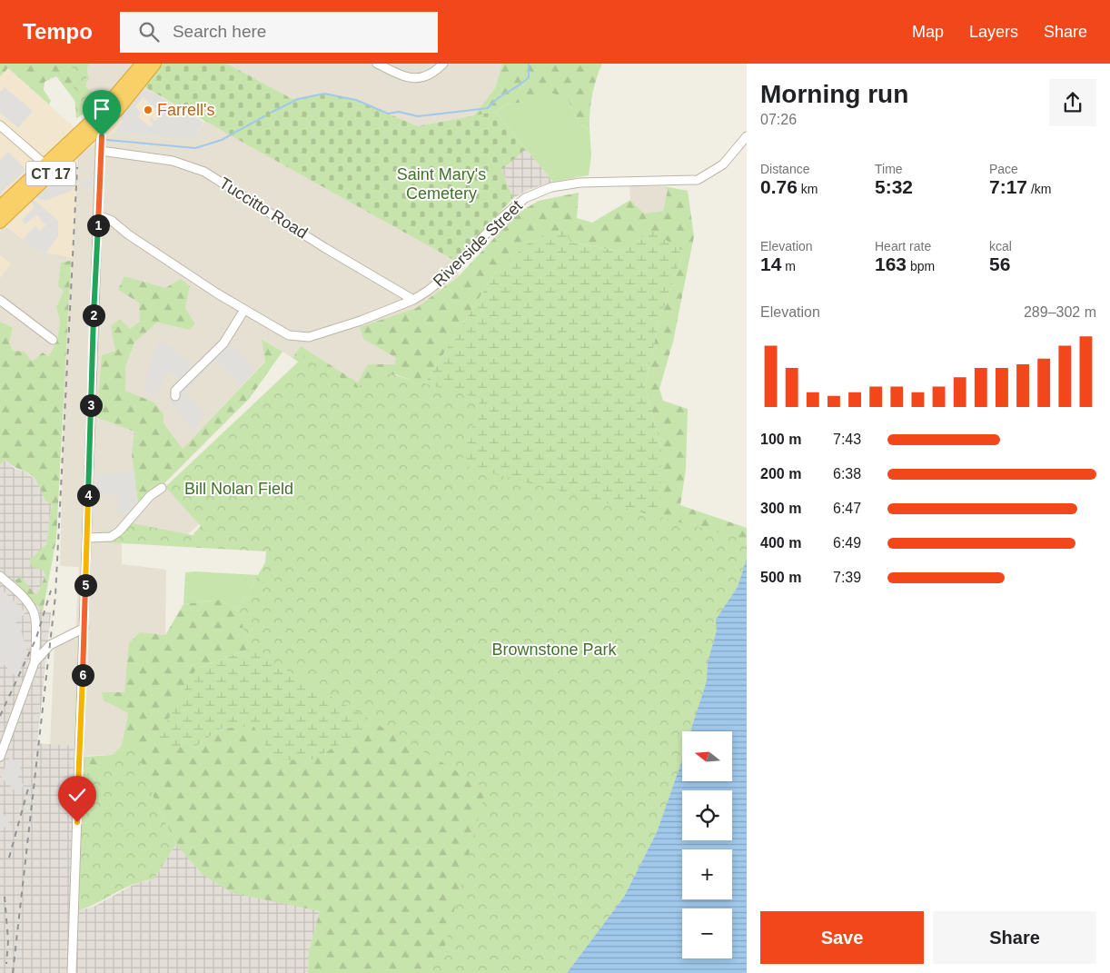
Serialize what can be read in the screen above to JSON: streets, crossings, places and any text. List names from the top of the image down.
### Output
{
  "streets": {
    "highway": ["CT 17"],
    "street": ["Tuccitto Road", "Riverside Street"]
  },
  "crossings": [
    ["Tuccitto Road", "Riverside Street"]
  ],
  "parks": ["Saint Mary's Cemetery", "Bill Nolan Field", "Brownstone Park"],
  "places": ["Farrell's"],
  "north": "left",
  "page": {
    "header": "Tempo",
    "search": "Search here",
    "nav": ["Map", "Layers", "Share"],
    "heading": ["Morning run", "07:26"],
    "stats": [
      ["Distance", "0.76 km"],
      ["Time", "5:32"],
      ["Pace", "7:17 /km"],
      ["Elevation", "14 m"],
      ["Heart rate", "163 bpm"],
      ["kcal", "56"]
    ],
    "pins": [
      "1",
      "2",
      "3",
      "4",
      "5",
      "6"
    ],
    "chart": ["Elevation", "289–302 m"],
    "list": [
      {
        "name": "100 m",
        "note": "7:43"
      },
      {
        "name": "200 m",
        "note": "6:38"
      },
      {
        "name": "300 m",
        "note": "6:47"
      },
      {
        "name": "400 m",
        "note": "6:49"
      },
      {
        "name": "500 m",
        "note": "7:39"
      }
    ],
    "map_buttons": ["+", "−"],
    "buttons": ["Save", "Share"]
  }
}
